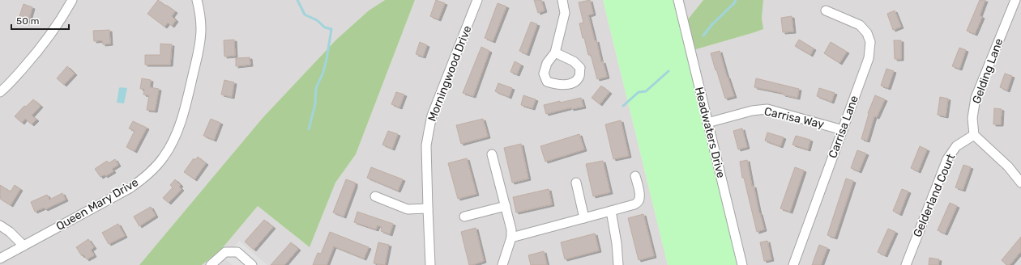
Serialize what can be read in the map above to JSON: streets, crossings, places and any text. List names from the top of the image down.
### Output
{
  "streets": {
    "street": [
      "Gelding Lane",
      "Morningwood Drive",
      "Carrisa Way",
      "Carrisa Lane",
      "Headwaters Drive",
      "Gelderland Court",
      "Queen Mary Drive"
    ]
  },
  "crossings": [
    ["Gelding Lane", "Gelderland Court"],
    ["Carrisa Way", "Carrisa Lane"],
    ["Carrisa Way", "Headwaters Drive"]
  ],
  "scale_bar": "50 m"
}
